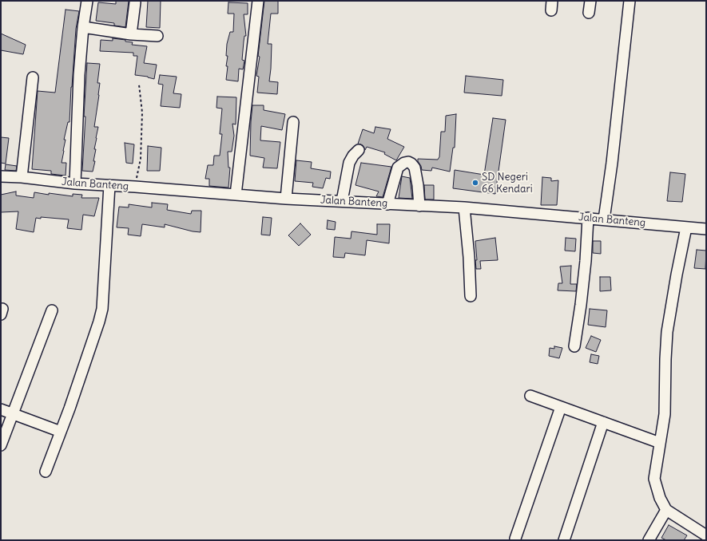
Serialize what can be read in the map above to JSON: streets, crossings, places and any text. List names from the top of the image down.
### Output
{
  "streets": {
    "street": ["Jalan Banteng"]
  },
  "places": ["SD Negeri 66 Kendari"]
}
